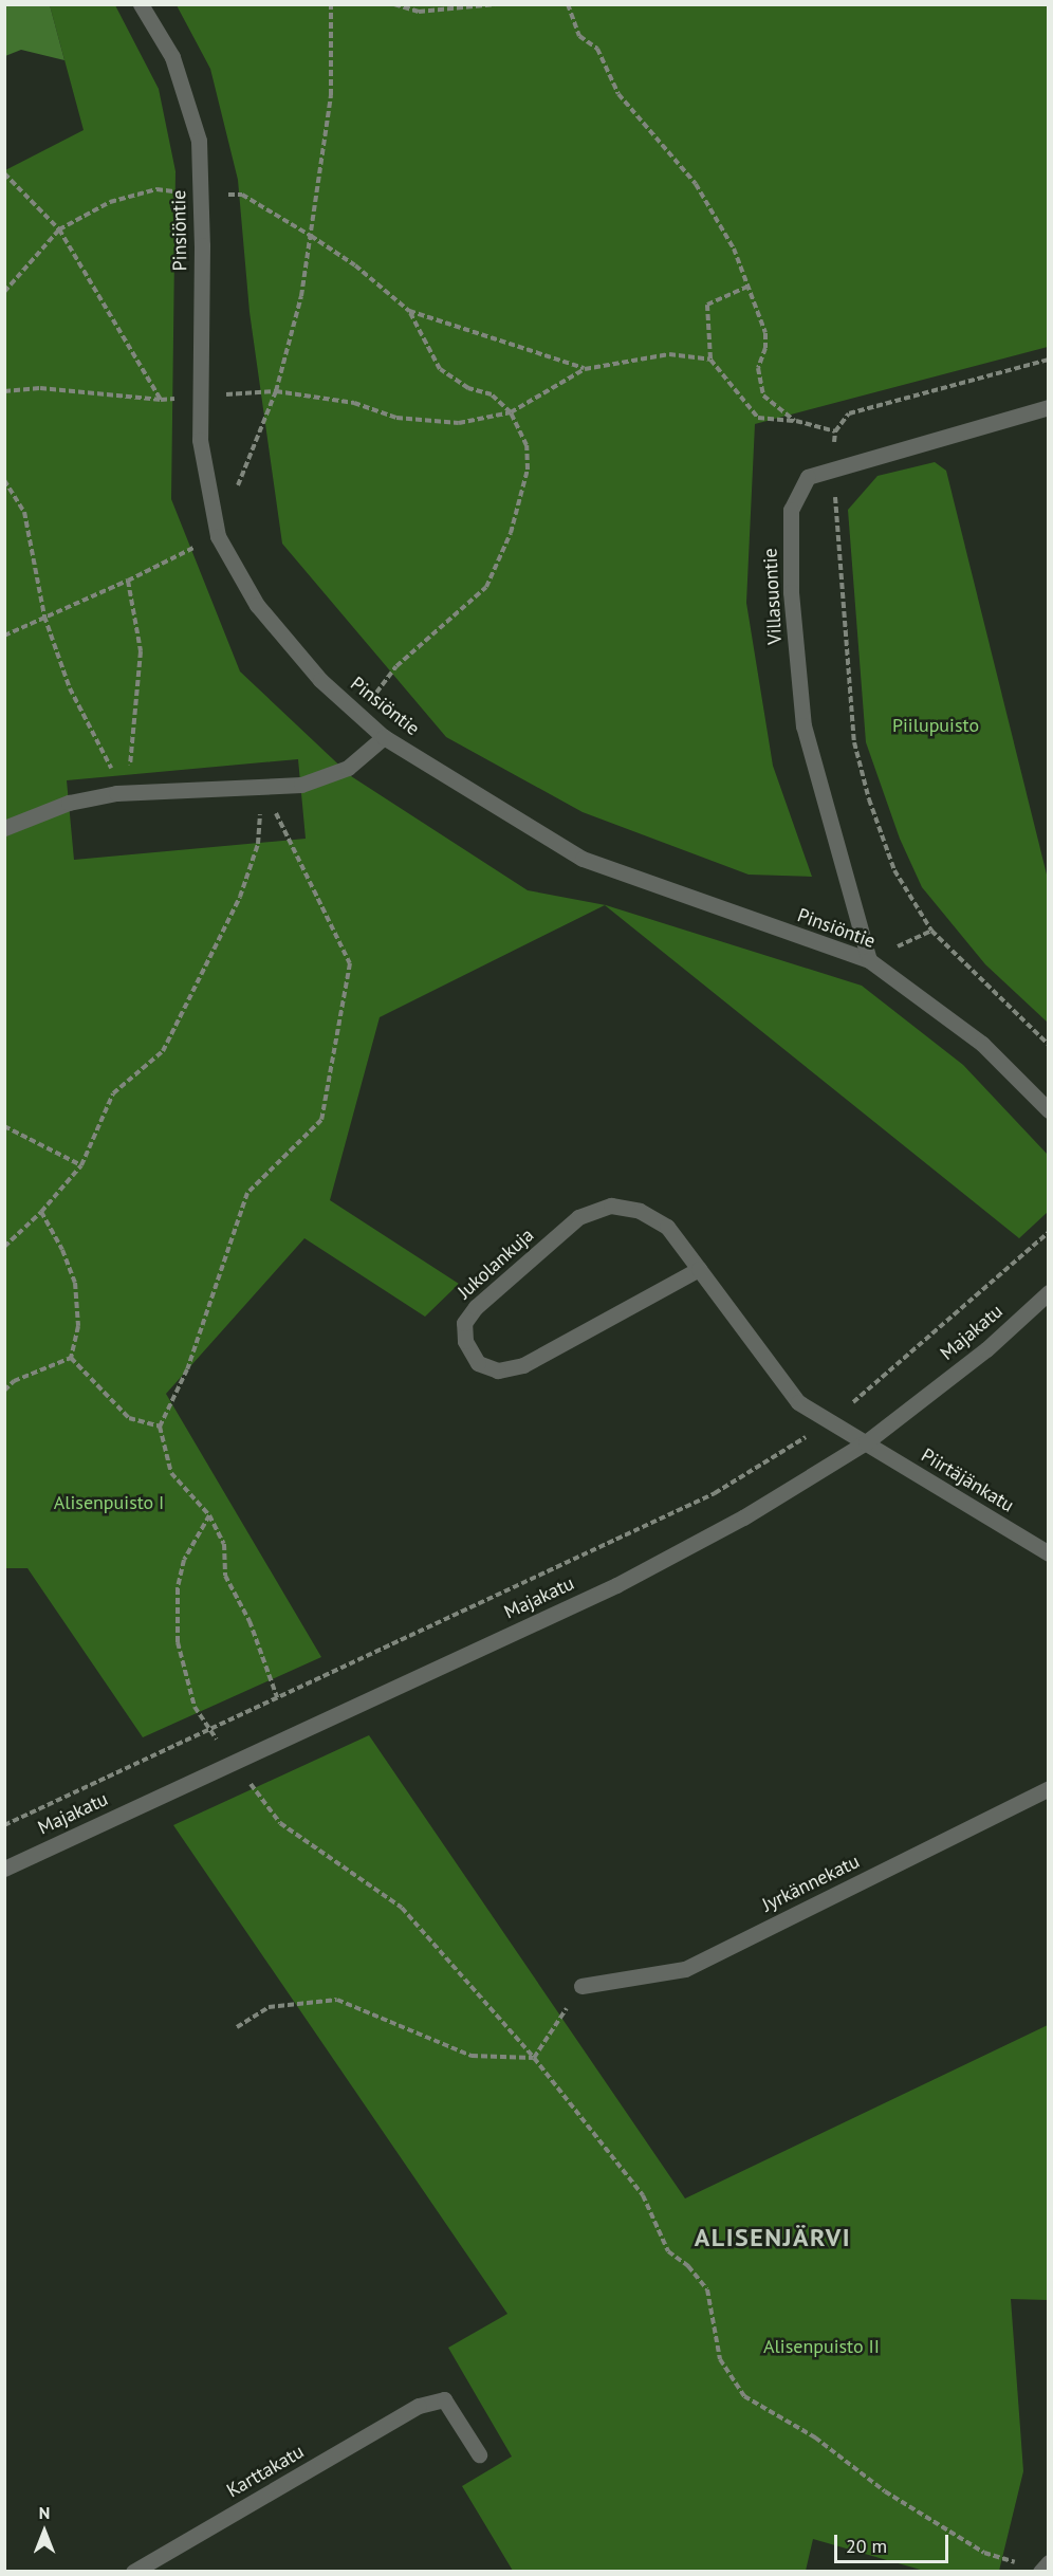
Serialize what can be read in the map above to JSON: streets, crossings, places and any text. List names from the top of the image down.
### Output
{
  "streets": {
    "street": [
      "Pinsiöntie",
      "Villasuontie",
      "Jukolankuja",
      "Majakatu",
      "Piirtäjänkatu",
      "Jyrkännekatu",
      "Karttakatu"
    ]
  },
  "crossings": [
    ["Pinsiöntie", "Villasuontie"],
    ["Jukolankuja", "Majakatu"],
    ["Jukolankuja", "Piirtäjänkatu"],
    ["Majakatu", "Piirtäjänkatu"]
  ],
  "districts": ["ALISENJÄRVI"],
  "parks": ["Piilupuisto", "Alisenpuisto I", "Alisenpuisto II"],
  "scale_bar": "20 m",
  "north": "top"
}
